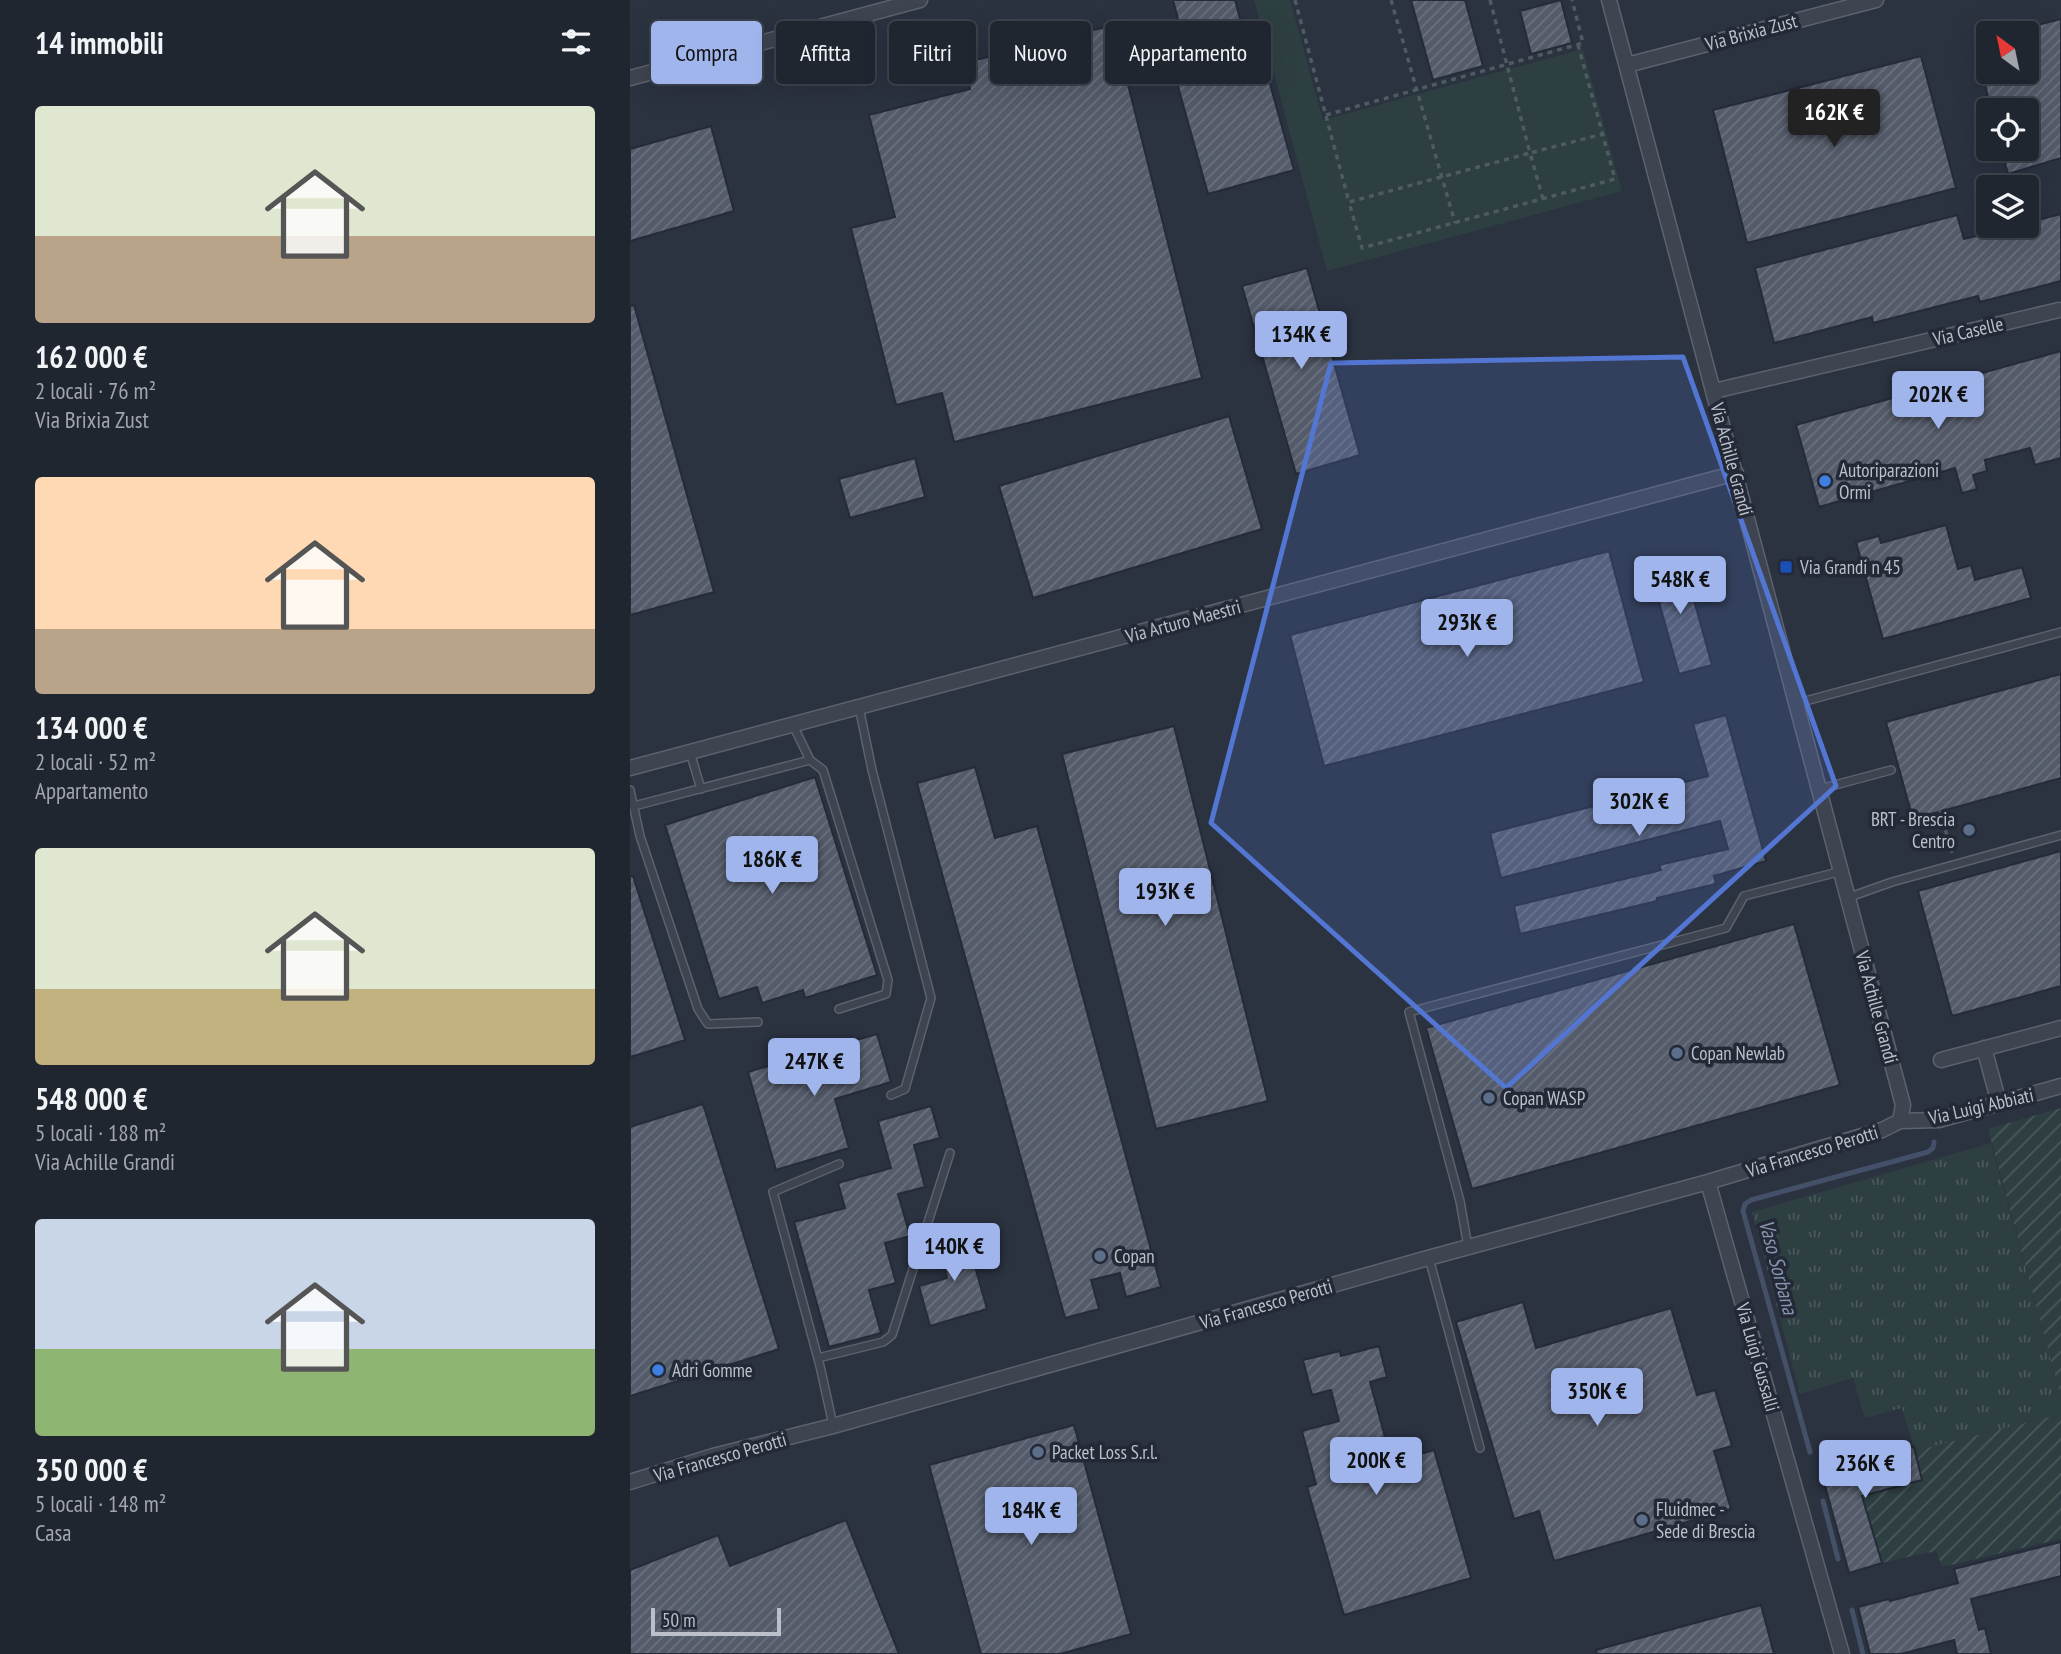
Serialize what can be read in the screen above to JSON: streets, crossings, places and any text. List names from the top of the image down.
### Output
{
  "streets": {
    "street": [
      "Via Brixia Zust",
      "Via Caselle",
      "Via Achille Grandi",
      "Via Arturo Maestri",
      "Via Luigi Abbiati",
      "Via Francesco Perotti",
      "Via Luigi Gussalli"
    ]
  },
  "crossings": [
    ["Via Brixia Zust", "Via Achille Grandi"],
    ["Via Caselle", "Via Achille Grandi"],
    ["Via Achille Grandi", "Via Arturo Maestri"],
    ["Via Achille Grandi", "Via Luigi Abbiati"],
    ["Via Achille Grandi", "Via Francesco Perotti"],
    ["Via Luigi Abbiati", "Via Francesco Perotti"],
    ["Via Francesco Perotti", "Via Luigi Gussalli"]
  ],
  "water": ["Vaso Sorbana"],
  "places": {
    "other": [
      "Autoriparazioni Ormi",
      "BRT - Brescia Centro",
      "Copan Newlab",
      "Copan WASP",
      "Copan",
      "Adri Gomme",
      "Packet Loss S.r.l.",
      "Fluidmec - Sede di Brescia"
    ],
    "transit": ["Via Grandi n 45"]
  },
  "scale_bar": "50 m",
  "north": "top left",
  "page": {
    "heading": "14 immobili",
    "chip": [
      "Compra",
      "Affitta",
      "Filtri",
      "Nuovo",
      "Appartamento"
    ],
    "list": [
      {
        "name": "162 000 €",
        "note": "2 locali · 76 m² · Via Brixia Zust"
      },
      {
        "name": "134 000 €",
        "note": "2 locali · 52 m² · Appartamento"
      },
      {
        "name": "548 000 €",
        "note": "5 locali · 188 m² · Via Achille Grandi"
      },
      {
        "name": "350 000 €",
        "note": "5 locali · 148 m² · Casa"
      }
    ],
    "price": [
      "162K €",
      "134K €",
      "202K €",
      "548K €",
      "293K €",
      "302K €",
      "186K €",
      "193K €",
      "247K €",
      "140K €",
      "350K €",
      "200K €",
      "236K €",
      "184K €"
    ],
    "scale": "50 m"
  }
}
